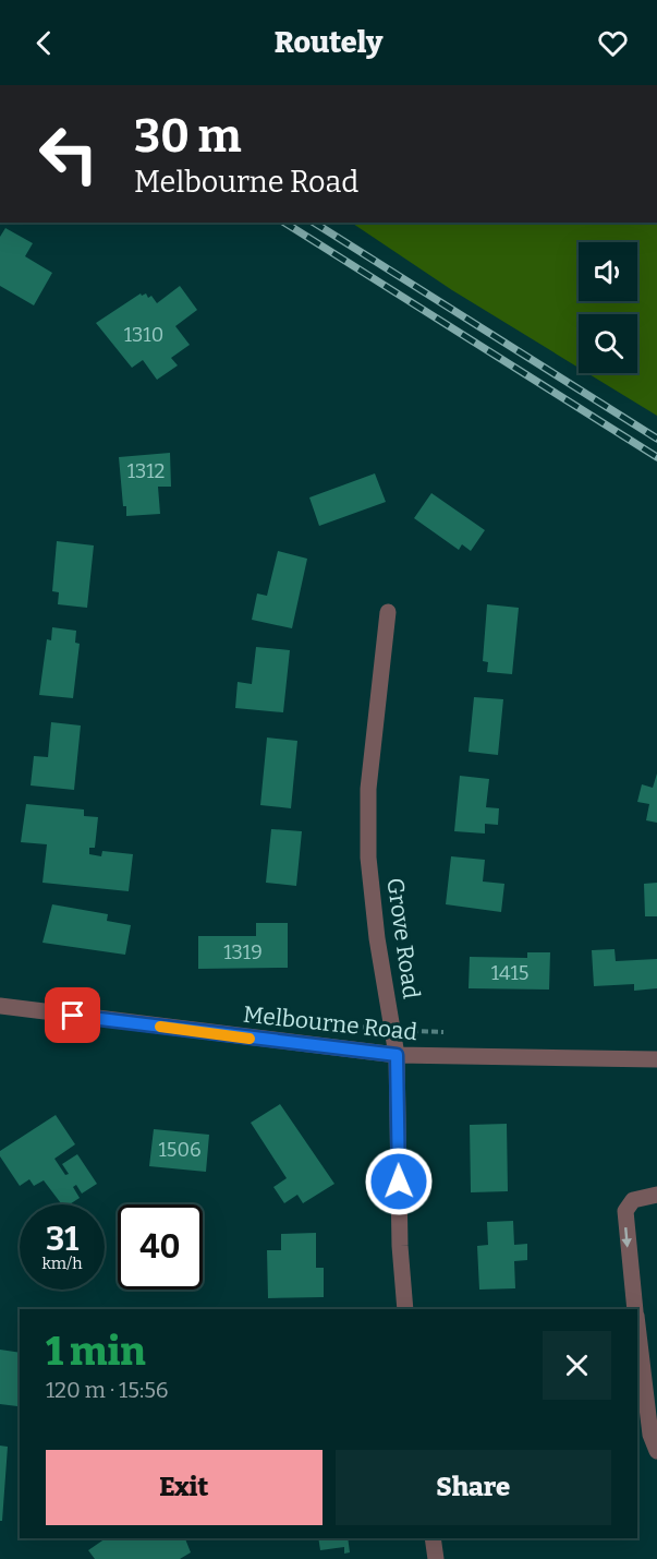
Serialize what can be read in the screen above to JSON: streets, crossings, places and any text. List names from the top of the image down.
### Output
{
  "streets": {
    "street": ["Grove Road", "Melbourne Road"]
  },
  "crossings": [
    ["Grove Road", "Melbourne Road"]
  ],
  "house_numbers": [
    "1310",
    "1312",
    "1319",
    "1415",
    "1506"
  ],
  "page": {
    "header": "Routely",
    "turn": ["30 m", "Melbourne Road"],
    "speed": "31 km/h",
    "limit": "40",
    "heading": ["1 min", "120 m · 15:56"],
    "buttons": ["Exit", "Share"]
  }
}
